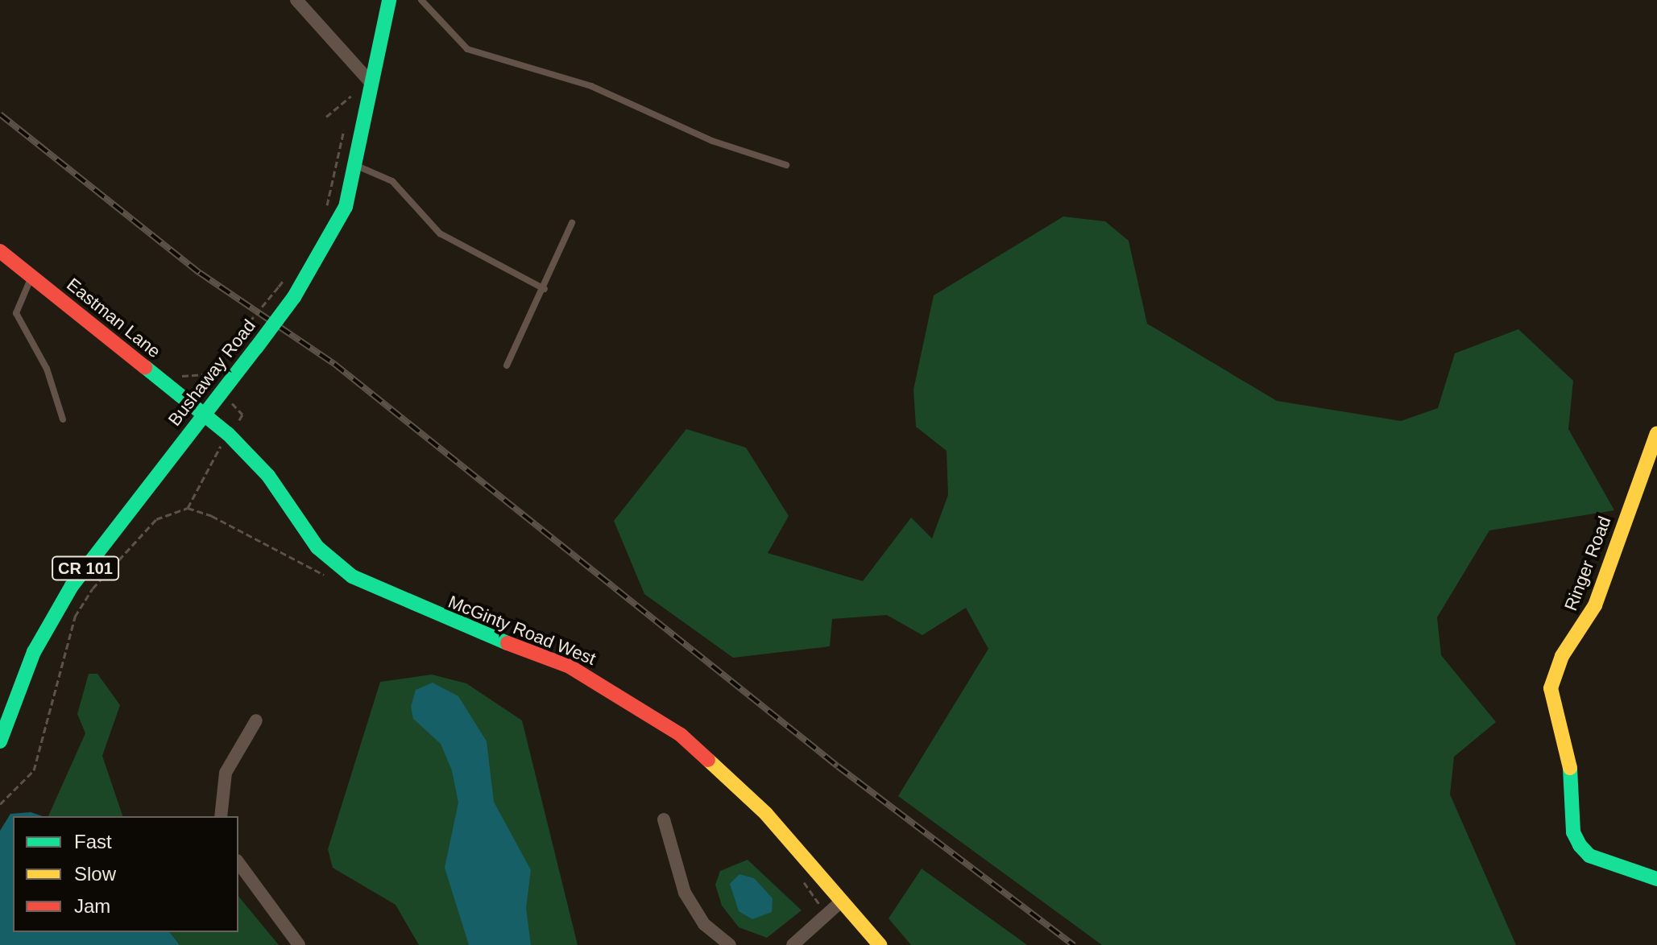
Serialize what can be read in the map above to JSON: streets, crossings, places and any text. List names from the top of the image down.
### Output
{
  "streets": {
    "main road": [
      "Eastman Lane",
      "Bushaway Road",
      "Ringer Road",
      "CR 101",
      "McGinty Road West"
    ]
  },
  "crossings": [
    ["Eastman Lane", "Bushaway Road"],
    ["Eastman Lane", "McGinty Road West"],
    ["Bushaway Road", "McGinty Road West"]
  ],
  "legend": ["Fast", "Slow", "Jam"]
}
